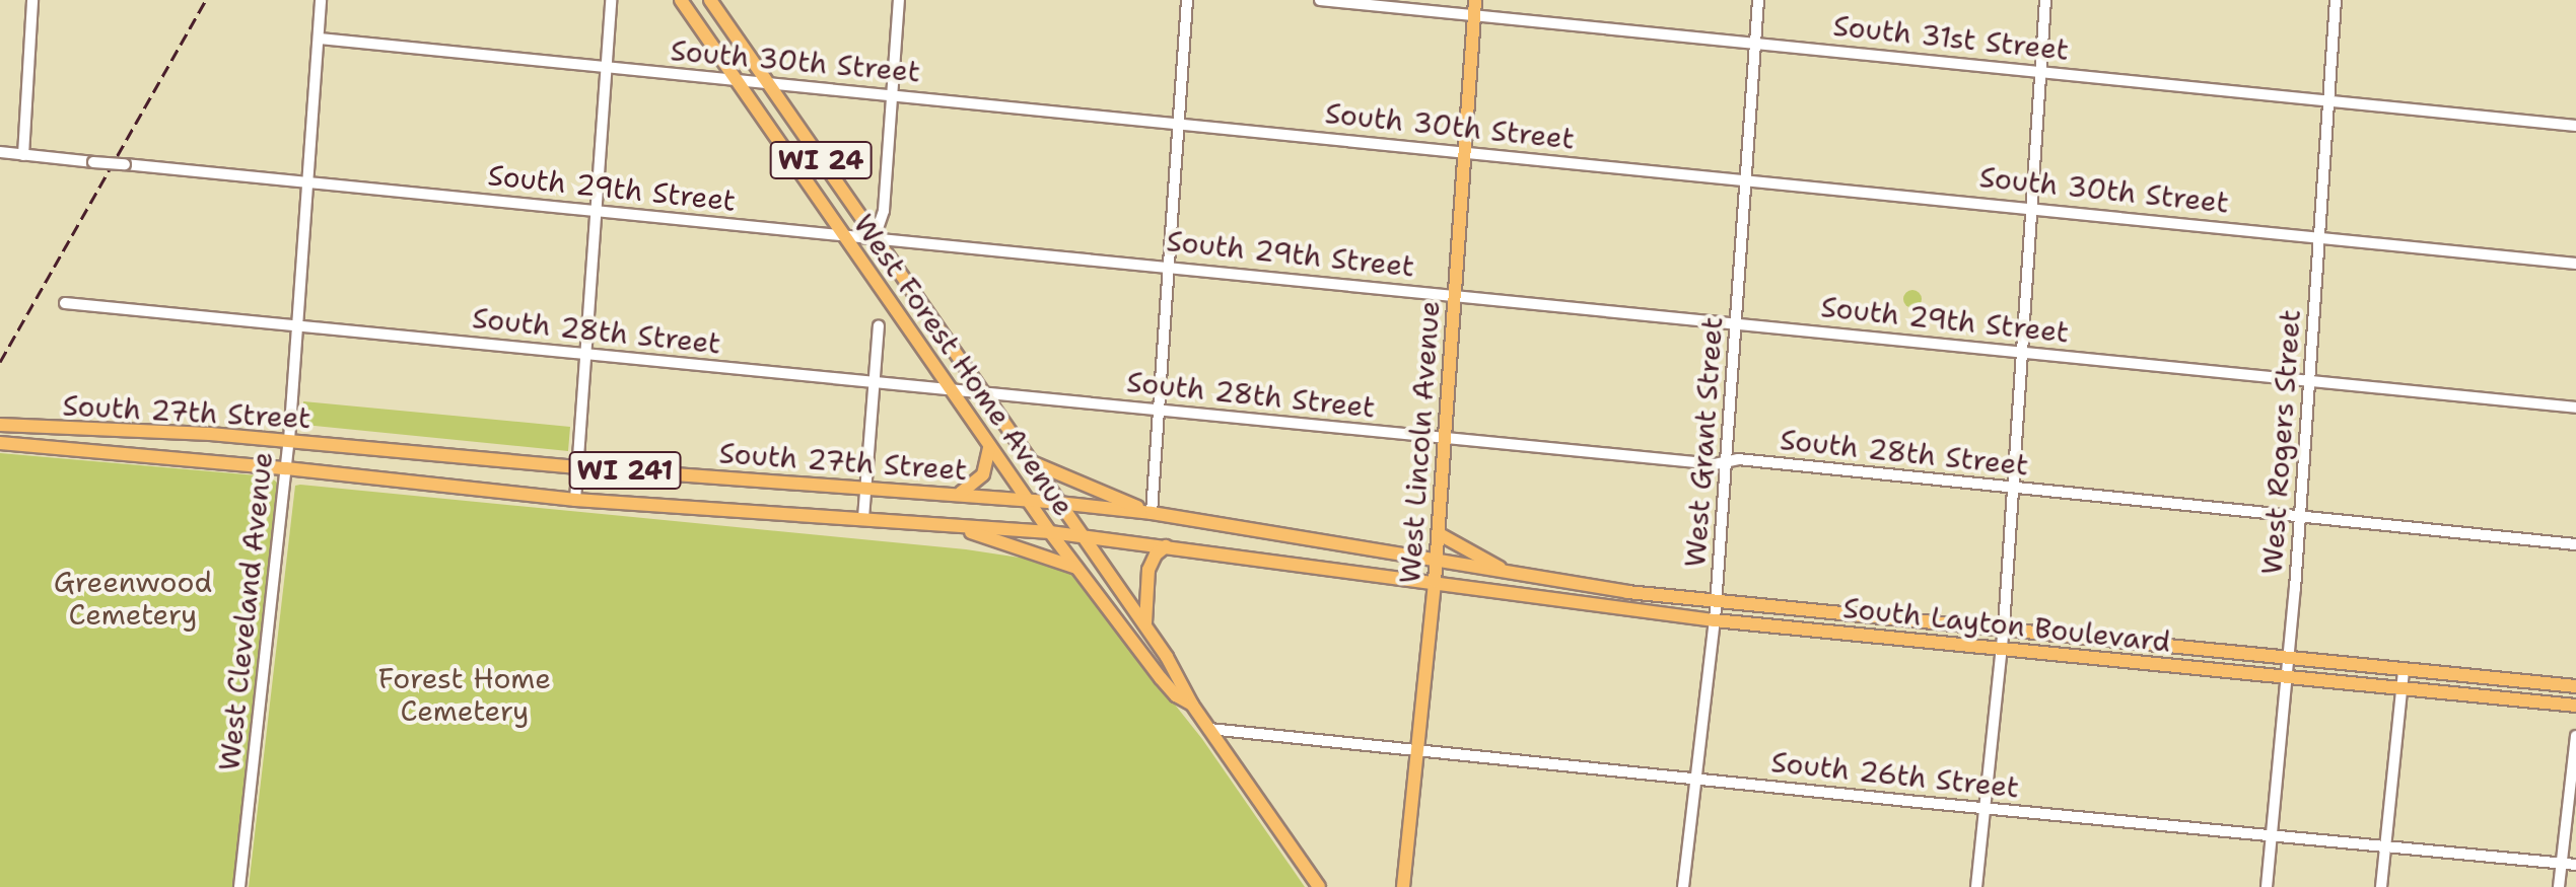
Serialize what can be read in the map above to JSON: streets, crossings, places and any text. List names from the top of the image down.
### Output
{
  "streets": {
    "main road": [
      "WI 24",
      "West Forest Home Avenue",
      "South 27th Street",
      "West Lincoln Avenue",
      "WI 241",
      "South Layton Boulevard"
    ],
    "street": [
      "South 31st Street",
      "South 30th Street",
      "South 29th Street",
      "South 28th Street",
      "West Grant Street",
      "West Rogers Street",
      "West Cleveland Avenue",
      "South 26th Street"
    ]
  },
  "crossings": [
    ["South 31st Street", "West Lincoln Avenue"],
    ["South 31st Street", "West Grant Street"],
    ["South 31st Street", "West Rogers Street"],
    ["South 30th Street", "West Forest Home Avenue"],
    ["South 30th Street", "West Lincoln Avenue"],
    ["South 30th Street", "West Grant Street"],
    ["South 30th Street", "West Rogers Street"],
    ["South 30th Street", "West Cleveland Avenue"],
    ["South 29th Street", "West Forest Home Avenue"],
    ["South 29th Street", "West Lincoln Avenue"],
    ["South 29th Street", "West Grant Street"],
    ["South 29th Street", "West Rogers Street"],
    ["South 29th Street", "West Cleveland Avenue"],
    ["South 28th Street", "West Forest Home Avenue"],
    ["South 28th Street", "West Lincoln Avenue"],
    ["South 28th Street", "West Grant Street"],
    ["South 28th Street", "West Rogers Street"],
    ["South 28th Street", "West Cleveland Avenue"],
    ["West Forest Home Avenue", "South 27th Street"],
    ["West Forest Home Avenue", "South 26th Street"],
    ["South 27th Street", "West Lincoln Avenue"],
    ["South 27th Street", "West Cleveland Avenue"],
    ["South 27th Street", "South Layton Boulevard"],
    ["West Lincoln Avenue", "South Layton Boulevard"],
    ["West Lincoln Avenue", "South 26th Street"],
    ["West Grant Street", "South Layton Boulevard"],
    ["West Grant Street", "South 26th Street"],
    ["West Rogers Street", "South Layton Boulevard"],
    ["West Rogers Street", "South 26th Street"]
  ],
  "parks": ["Greenwood Cemetery", "Forest Home Cemetery"]
}
